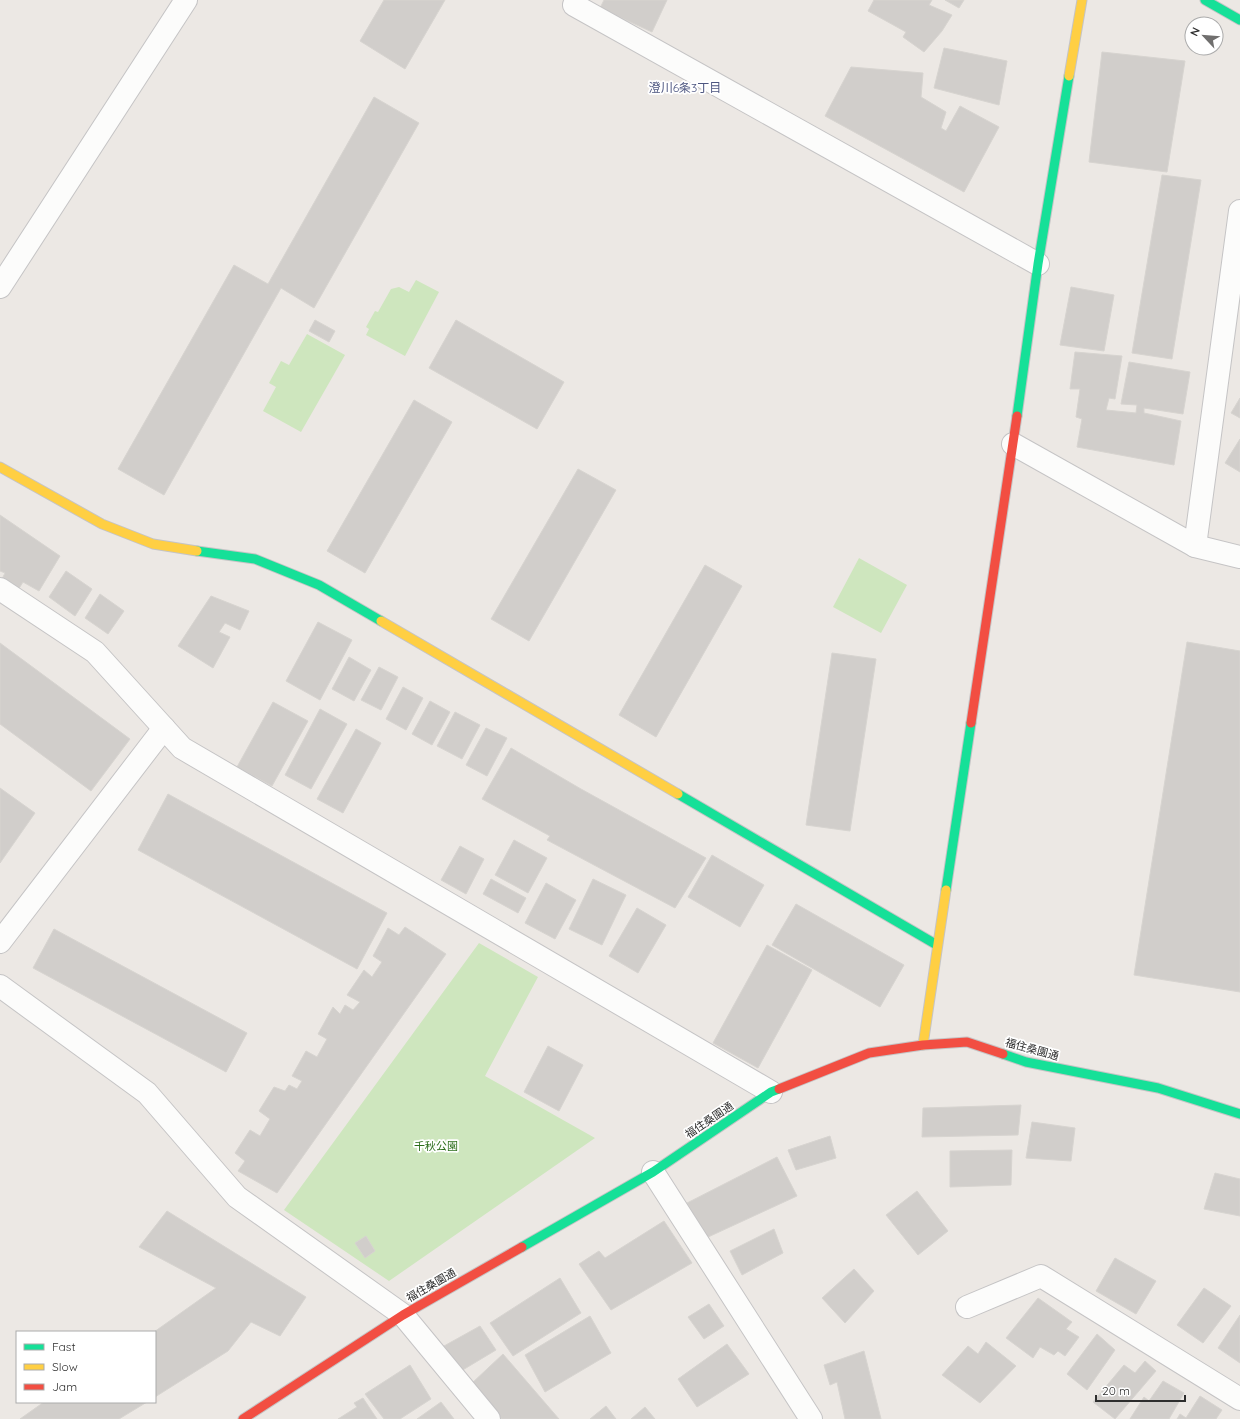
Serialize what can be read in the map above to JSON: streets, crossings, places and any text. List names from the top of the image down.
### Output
{
  "streets": {
    "street": ["福住桑園通"]
  },
  "districts": ["澄川6条3丁目"],
  "parks": ["千秋公園"],
  "legend": ["Fast", "Slow", "Jam"],
  "scale_bar": "20 m",
  "north": "top left"
}
